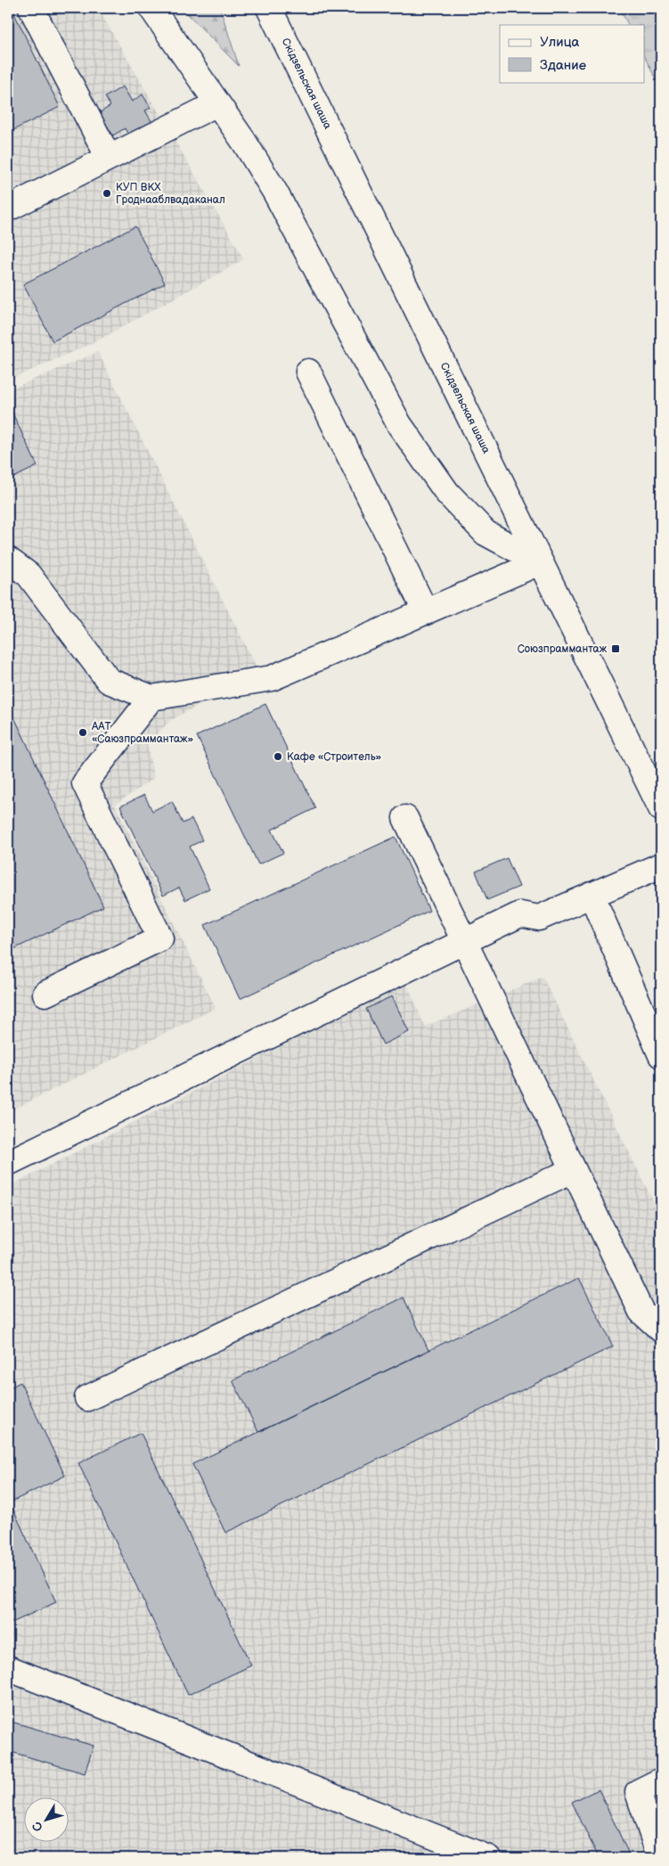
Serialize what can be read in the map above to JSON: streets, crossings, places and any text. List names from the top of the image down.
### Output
{
  "streets": {
    "street": ["Скідзельская шаша"]
  },
  "places": {
    "other": ["КУП ВКХ Гроднааблвадаканал", "ААТ «Саюзпраммантаж»", "Кафе «Строитель»"],
    "transit": ["Союзпраммантаж"]
  },
  "legend": ["Улица", "Здание"],
  "north": "bottom left"
}
